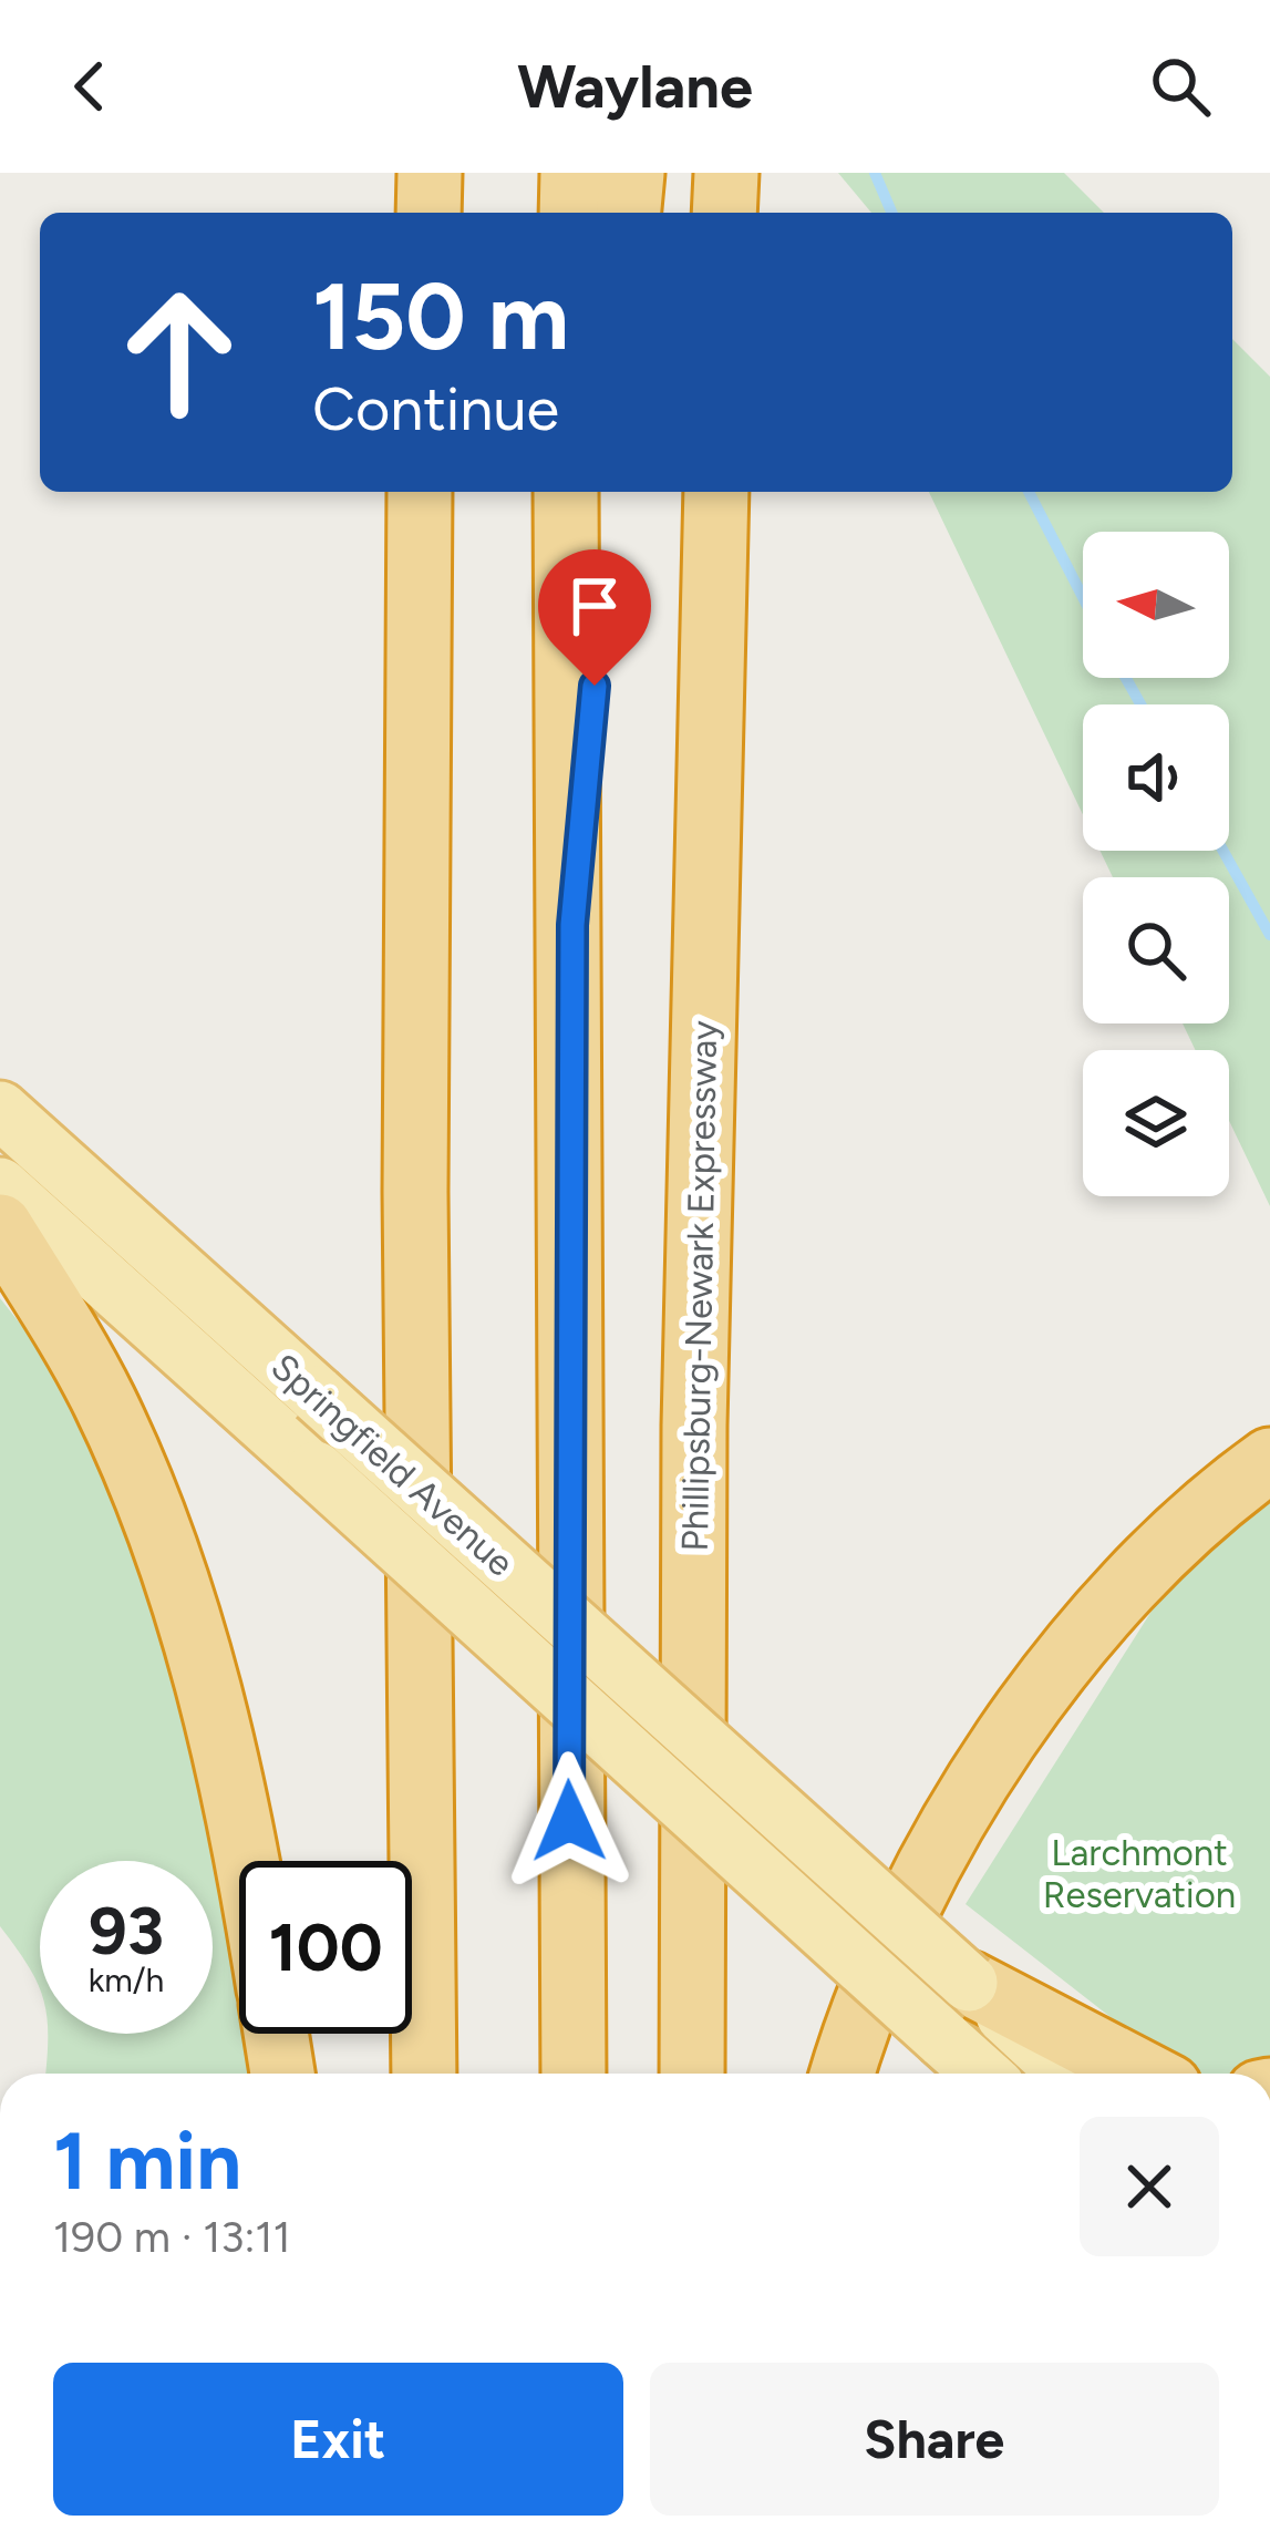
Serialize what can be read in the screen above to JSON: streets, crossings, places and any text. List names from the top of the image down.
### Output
{
  "streets": {
    "highway": ["Phillipsburg-Newark Expressway"],
    "main road": ["Springfield Avenue"]
  },
  "parks": ["Larchmont Reservation"],
  "north": "left",
  "page": {
    "header": "Waylane",
    "turn": ["150 m", "Continue"],
    "speed": "93 km/h",
    "limit": "100",
    "heading": ["1 min", "190 m · 13:11"],
    "buttons": ["Exit", "Share"]
  }
}
